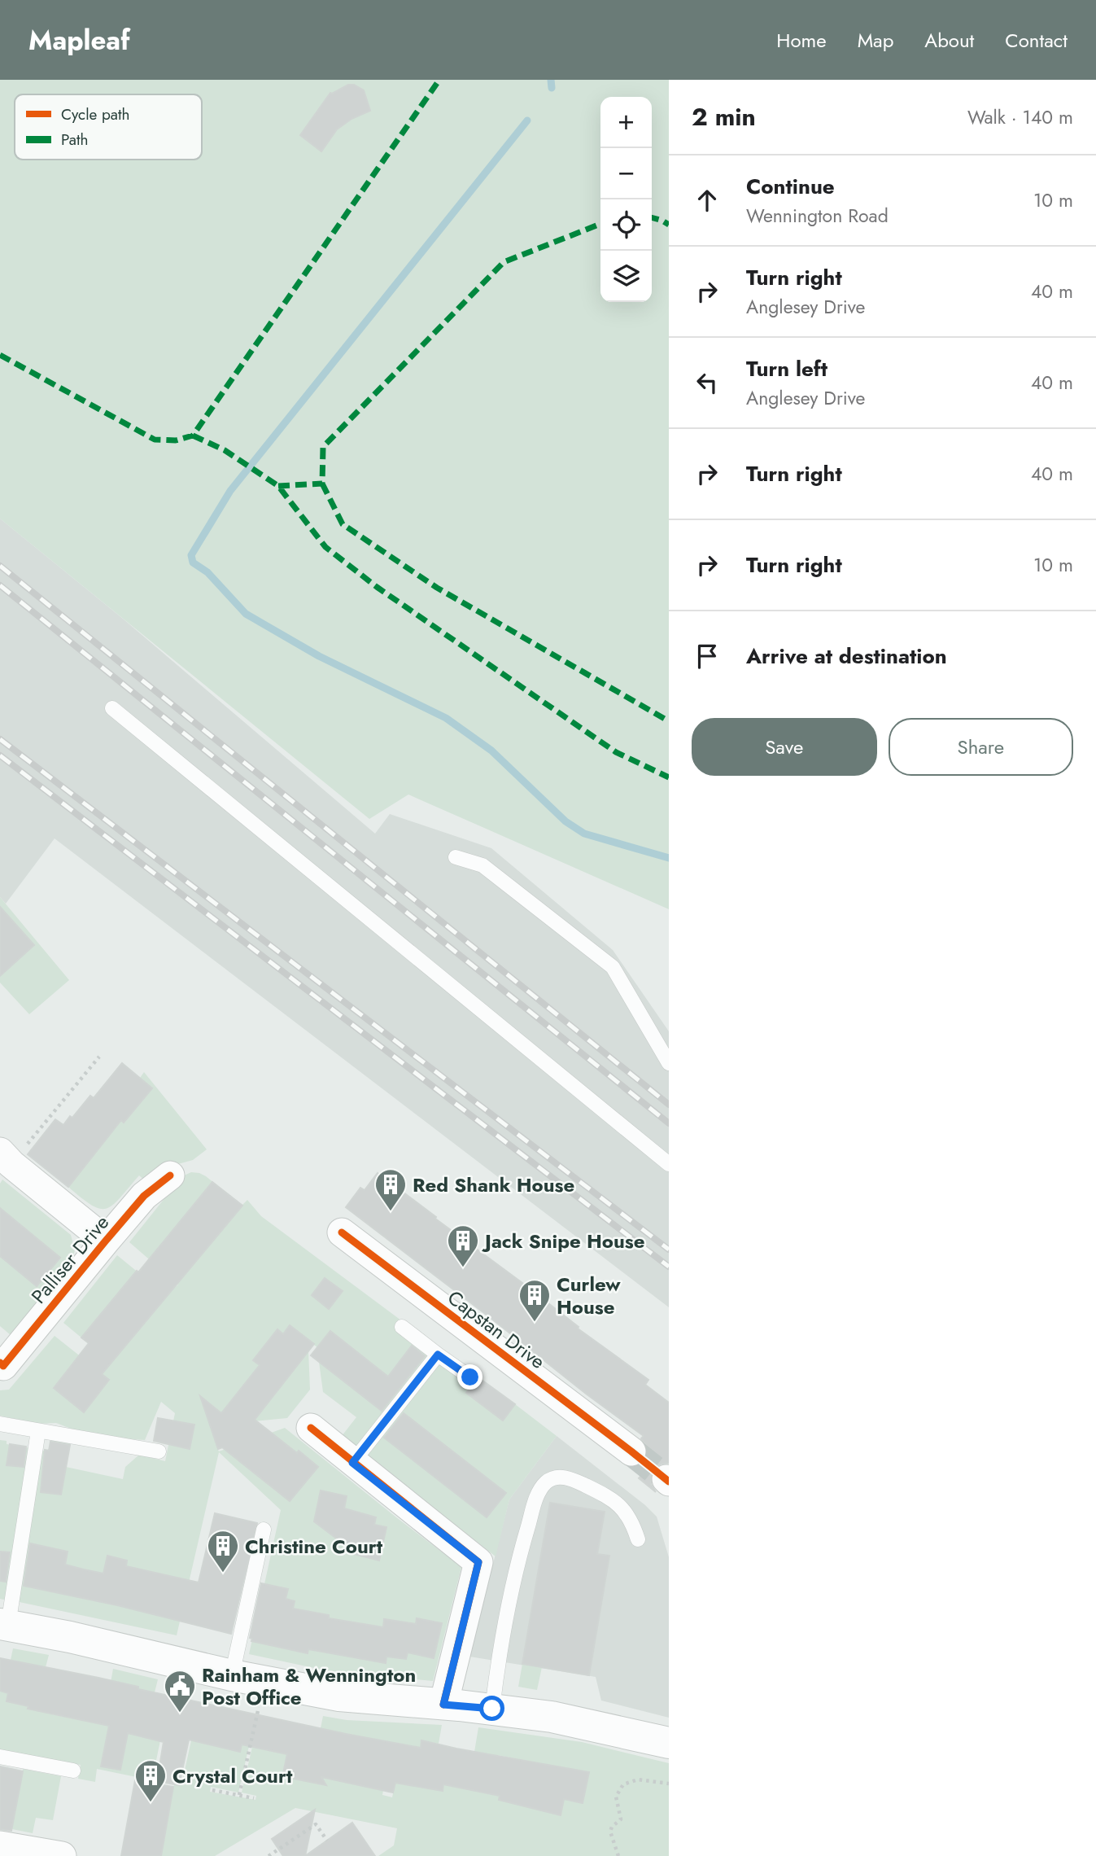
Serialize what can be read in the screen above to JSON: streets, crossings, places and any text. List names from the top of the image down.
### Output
{
  "streets": {
    "street": ["Palliser Drive", "Capstan Drive"]
  },
  "places": {
    "building": [
      "Red Shank House",
      "Jack Snipe House",
      "Curlew House",
      "Christine Court",
      "Crystal Court"
    ],
    "public building": ["Rainham & Wennington Post Office"]
  },
  "legend": ["Cycle path", "Path"],
  "page": {
    "header": "Mapleaf",
    "nav": [
      "Home",
      "Map",
      "About",
      "Contact"
    ],
    "heading": ["2 min", "Walk · 140 m"],
    "map_buttons": ["+", "−"],
    "list": [
      ["Continue", "Wennington Road", "10 m"],
      ["Turn right", "Anglesey Drive", "40 m"],
      ["Turn left", "Anglesey Drive", "40 m"],
      ["Turn right", "40 m"],
      ["Turn right", "10 m"],
      "Arrive at destination"
    ],
    "buttons": ["Save", "Share"]
  }
}
